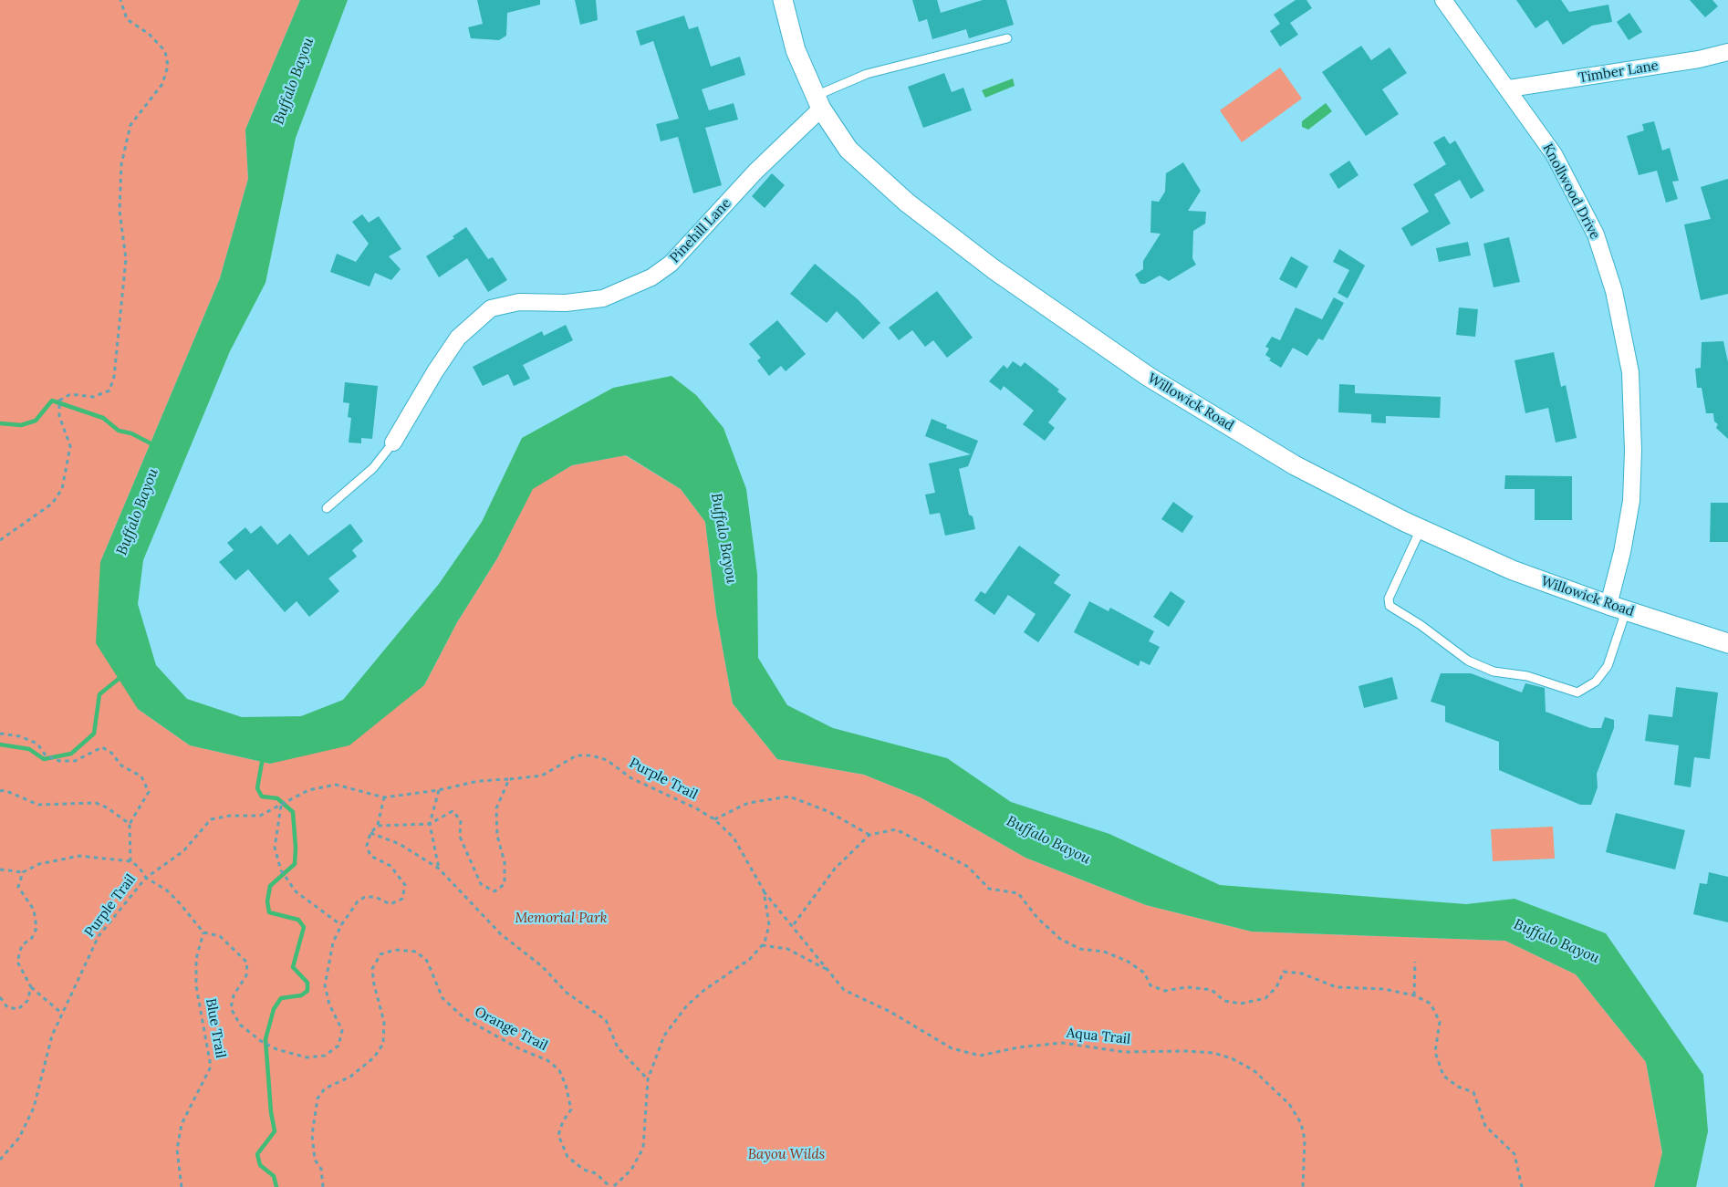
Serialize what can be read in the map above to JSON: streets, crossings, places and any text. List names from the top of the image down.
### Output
{
  "streets": {
    "street": [
      "Timber Lane",
      "Knollwood Drive",
      "Pinehill Lane",
      "Willowick Road"
    ],
    "path": [
      "Purple Trail",
      "Blue Trail",
      "Orange Trail",
      "Aqua Trail"
    ]
  },
  "crossings": [
    ["Timber Lane", "Knollwood Drive"],
    ["Knollwood Drive", "Willowick Road"],
    ["Pinehill Lane", "Willowick Road"],
    ["Purple Trail", "Blue Trail"],
    ["Purple Trail", "Aqua Trail"]
  ],
  "water": ["Buffalo Bayou"],
  "parks": ["Memorial Park", "Bayou Wilds"]
}
